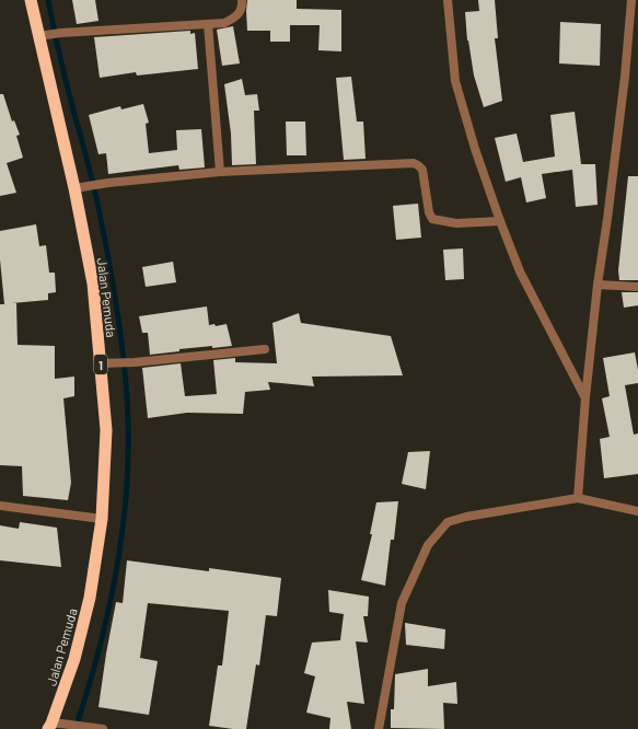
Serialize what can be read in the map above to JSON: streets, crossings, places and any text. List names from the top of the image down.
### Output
{
  "streets": {
    "highway": ["Jalan Pemuda", "1"]
  }
}
